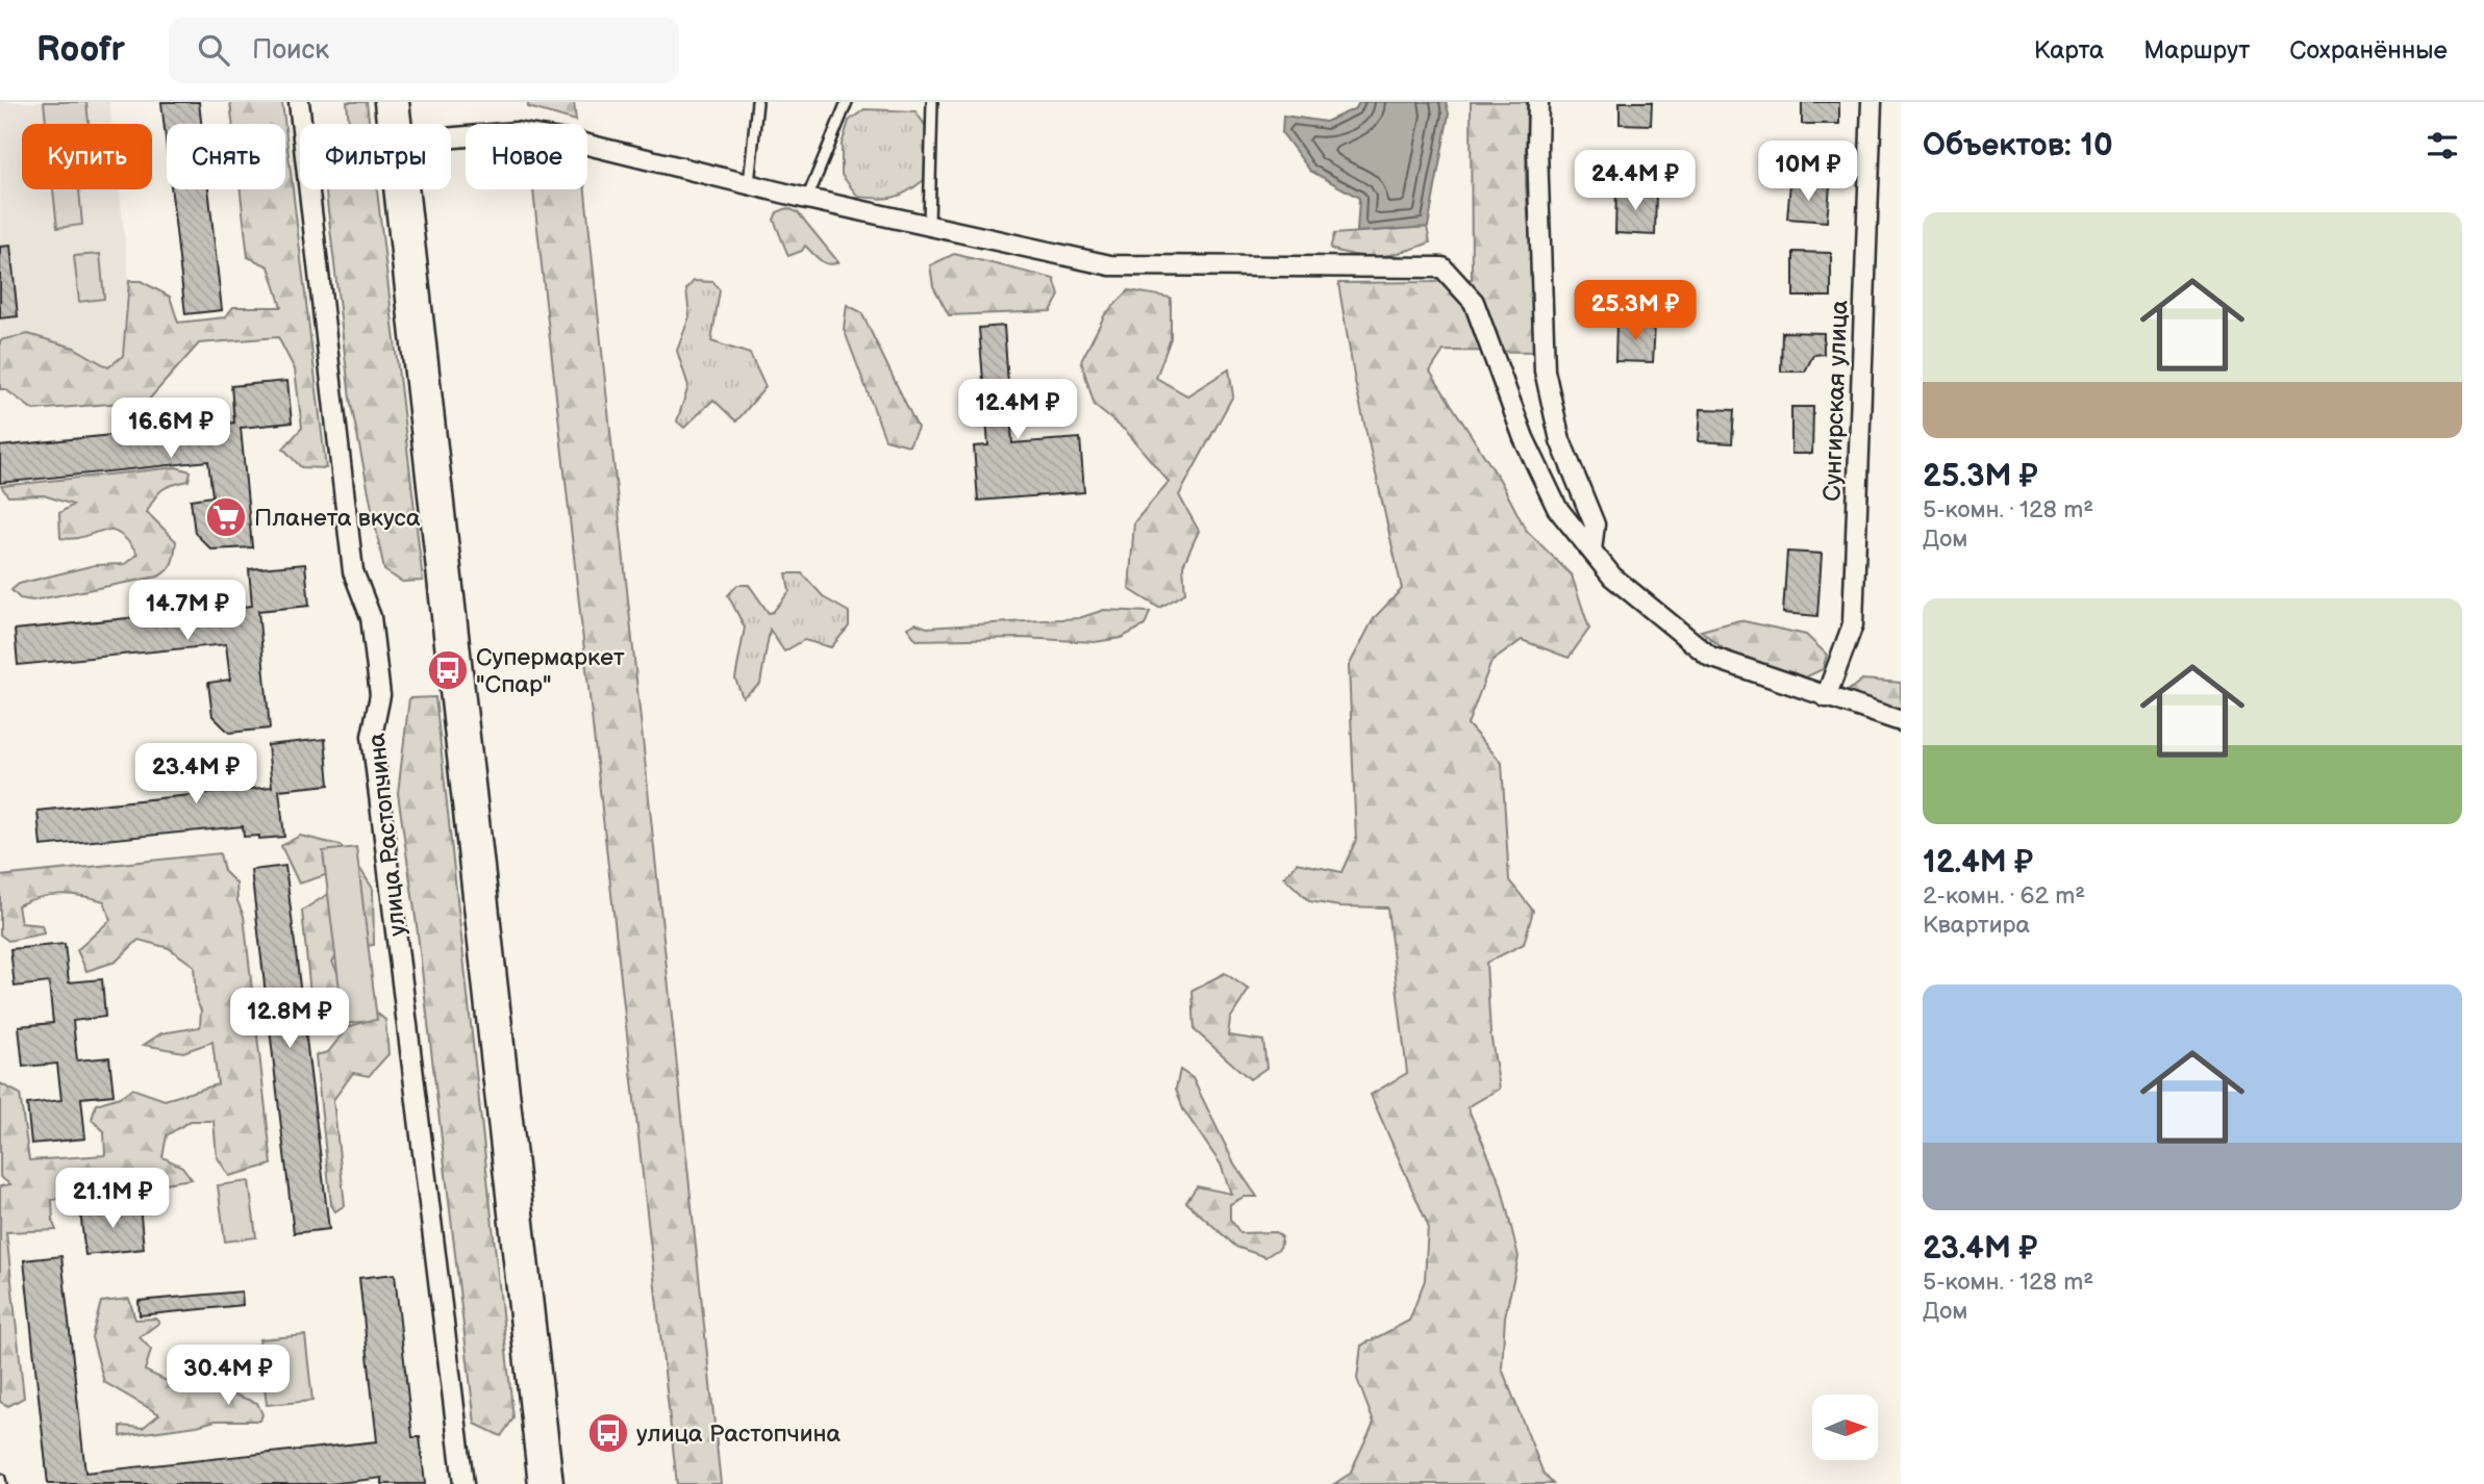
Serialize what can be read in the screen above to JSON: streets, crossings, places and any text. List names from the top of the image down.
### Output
{
  "streets": {
    "street": ["Сунгирская улица", "улица Растопчина"]
  },
  "places": {
    "supermarket": ["Планета вкуса"],
    "bus stop": ["Супермаркет \"Спар\"", "улица Растопчина"]
  },
  "north": "right",
  "page": {
    "header": "Roofr",
    "search": "Поиск",
    "nav": ["Карта", "Маршрут", "Сохранённые"],
    "heading": "Объектов: 10",
    "chip": [
      "Купить",
      "Снять",
      "Фильтры",
      "Новое"
    ],
    "price": [
      "10M ₽",
      "24.4M ₽",
      "25.3M ₽",
      "12.4M ₽",
      "16.6M ₽",
      "14.7M ₽",
      "23.4M ₽",
      "12.8M ₽",
      "21.1M ₽",
      "30.4M ₽"
    ],
    "list": [
      {
        "name": "25.3M ₽",
        "note": "5-комн. · 128 m² · Дом"
      },
      {
        "name": "12.4M ₽",
        "note": "2-комн. · 62 m² · Квартира"
      },
      {
        "name": "23.4M ₽",
        "note": "5-комн. · 128 m² · Дом"
      }
    ]
  }
}
